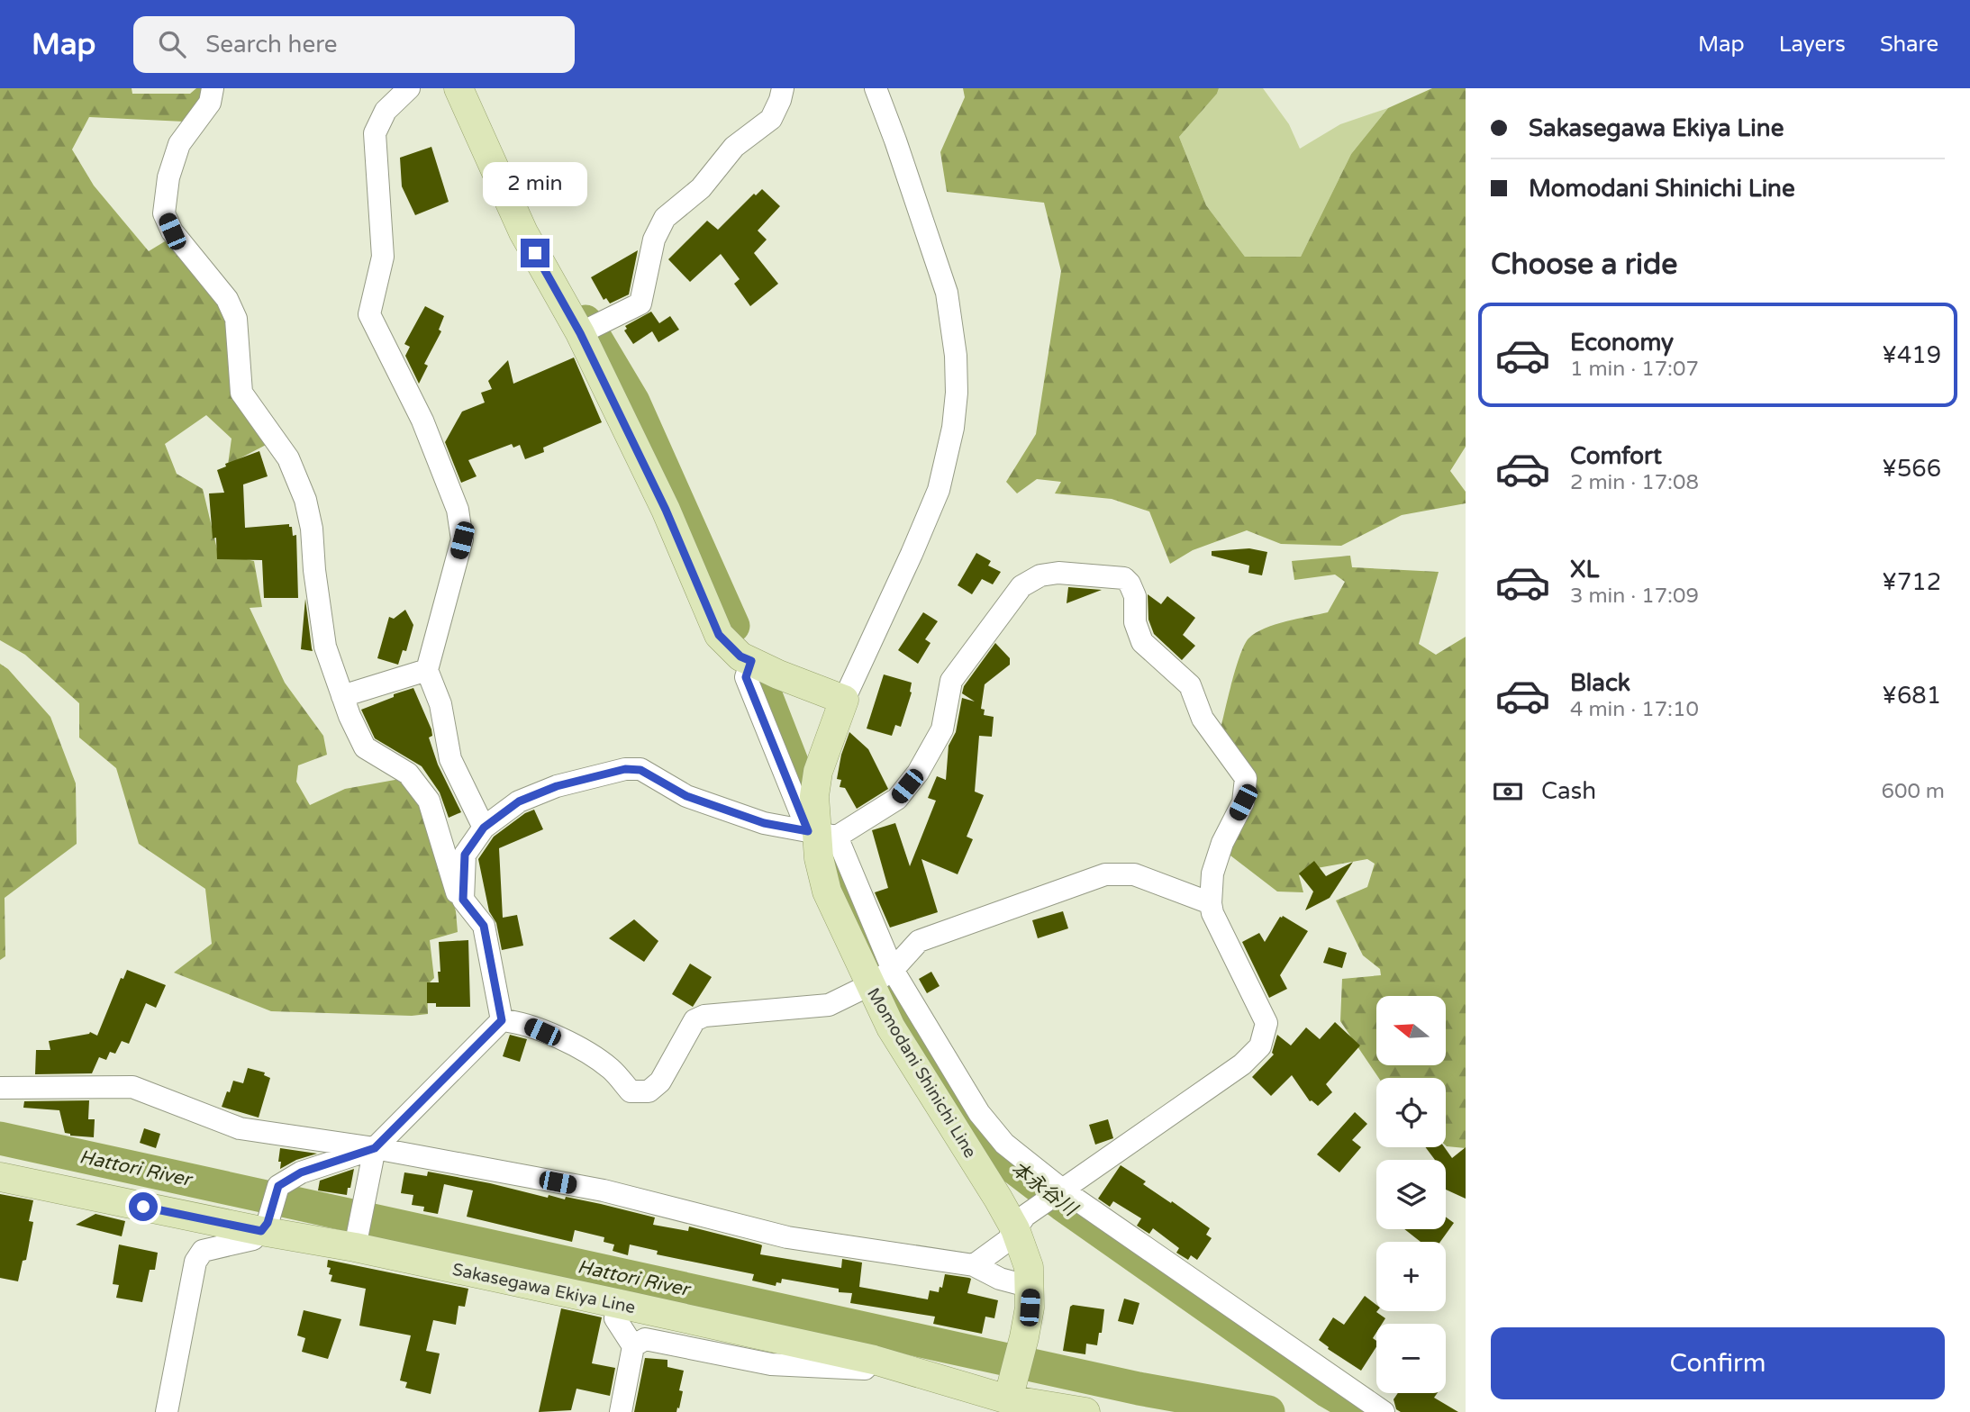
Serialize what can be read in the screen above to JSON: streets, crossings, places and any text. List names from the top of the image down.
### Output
{
  "streets": {
    "main road": ["Momodani Shinichi Line", "Sakasegawa Ekiya Line"]
  },
  "crossings": [
    ["Momodani Shinichi Line", "Sakasegawa Ekiya Line"]
  ],
  "water": ["Hattori River", "本永谷川"],
  "north": "left",
  "page": {
    "header": "Map",
    "search": "Search here",
    "nav": ["Map", "Layers", "Share"],
    "banner": ["Sakasegawa Ekiya Line", "Momodani Shinichi Line"],
    "bubble": "2 min",
    "heading": "Choose a ride",
    "list": [
      {
        "name": "Economy",
        "note": "1 min · 17:07",
        "value": "¥419"
      },
      {
        "name": "Comfort",
        "note": "2 min · 17:08",
        "value": "¥566"
      },
      {
        "name": "XL",
        "note": "3 min · 17:09",
        "value": "¥712"
      },
      {
        "name": "Black",
        "note": "4 min · 17:10",
        "value": "¥681"
      }
    ],
    "pay": ["Cash", "600 m"],
    "map_buttons": ["+", "−"],
    "buttons": "Confirm"
  }
}
